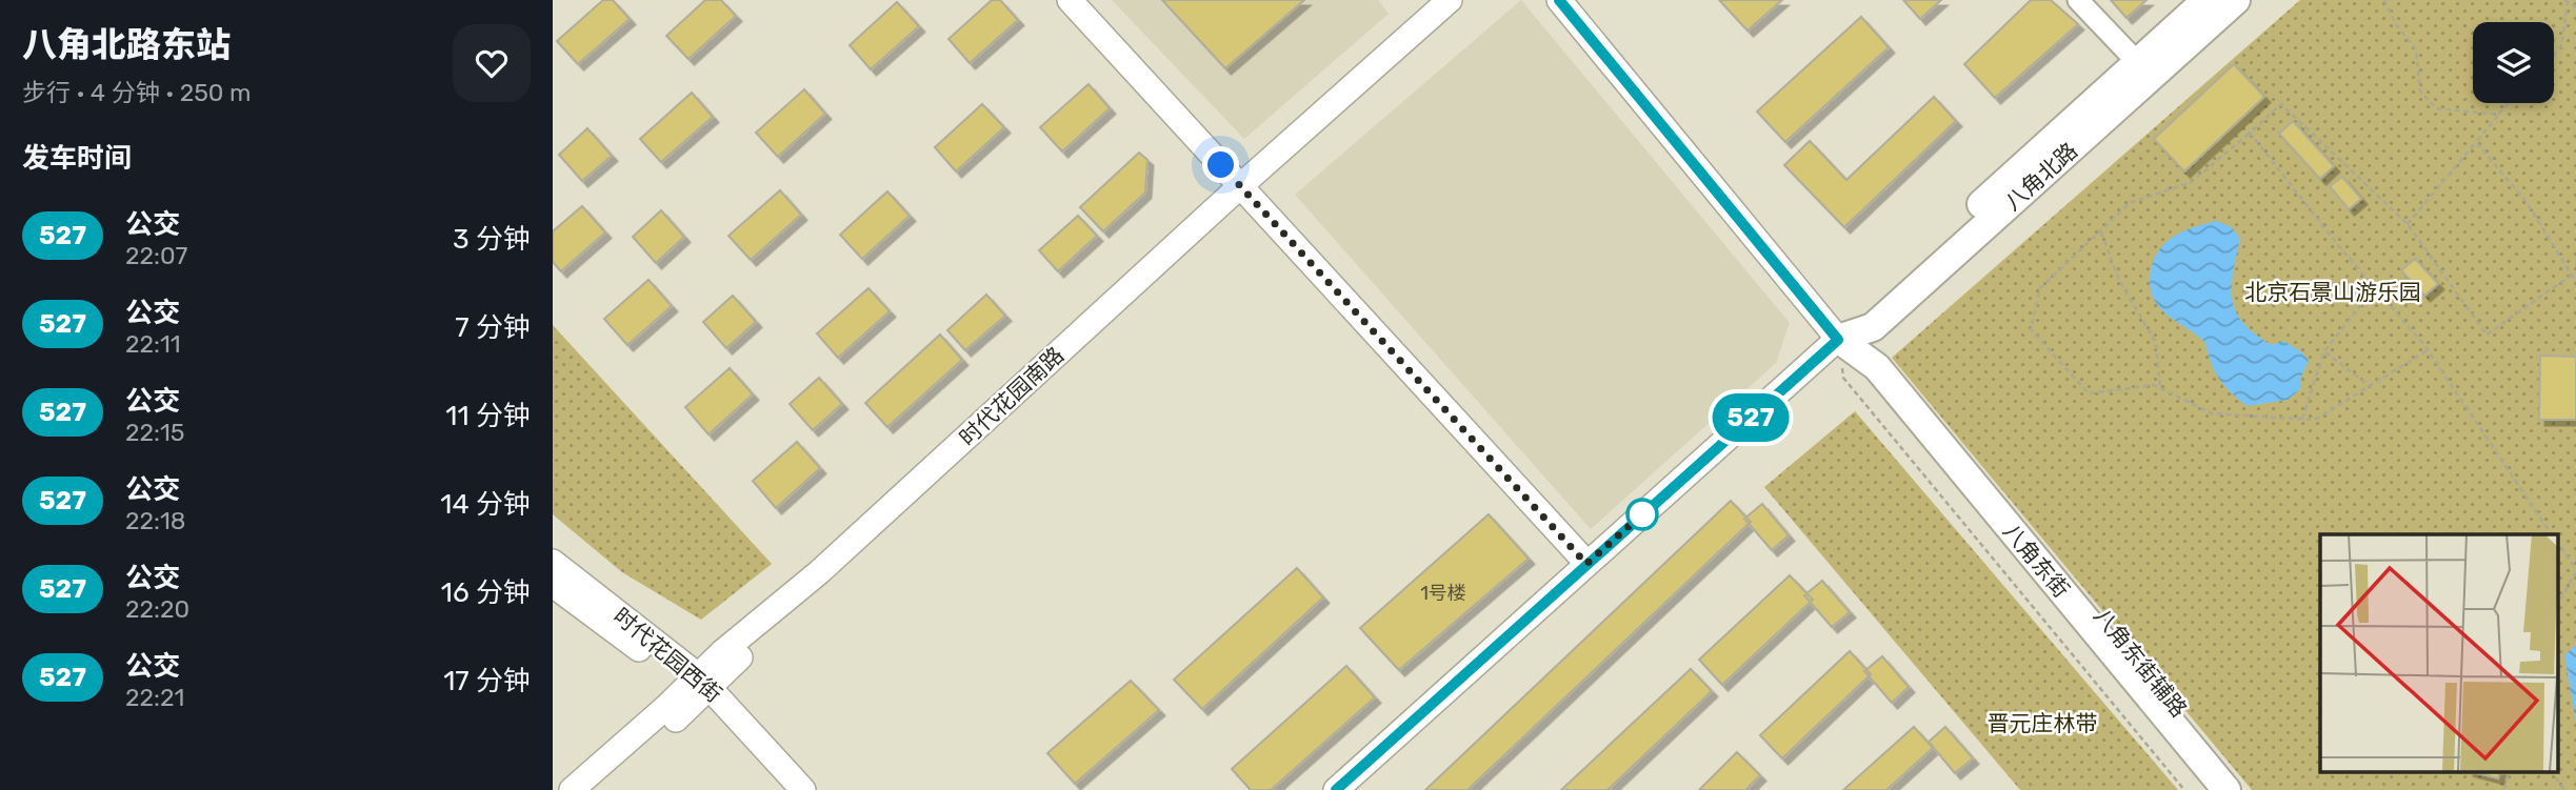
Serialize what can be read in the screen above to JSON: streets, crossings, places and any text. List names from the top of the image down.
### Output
{
  "streets": {
    "main road": ["八角北路", "八角东街", "八角东街辅路"],
    "street": ["时代花园南路", "时代花园西街"]
  },
  "crossings": [
    ["八角北路", "八角东街"],
    ["时代花园南路", "时代花园西街"],
    ["八角东街", "八角东街辅路"]
  ],
  "parks": ["北京石景山游乐园", "晋元庄林带"],
  "lines": ["bus line 527"],
  "house_numbers": ["1号楼"],
  "page": {
    "heading": [
      ["八角北路东站", "步行 · 4 分钟 · 250 m"],
      "发车时间"
    ],
    "on_map": "527",
    "list": [
      {
        "mark": "527",
        "name": "公交",
        "note": "22:07",
        "value": "3 分钟"
      },
      {
        "mark": "527",
        "name": "公交",
        "note": "22:11",
        "value": "7 分钟"
      },
      {
        "mark": "527",
        "name": "公交",
        "note": "22:15",
        "value": "11 分钟"
      },
      {
        "mark": "527",
        "name": "公交",
        "note": "22:18",
        "value": "14 分钟"
      },
      {
        "mark": "527",
        "name": "公交",
        "note": "22:20",
        "value": "16 分钟"
      },
      {
        "mark": "527",
        "name": "公交",
        "note": "22:21",
        "value": "17 分钟"
      }
    ]
  }
}
